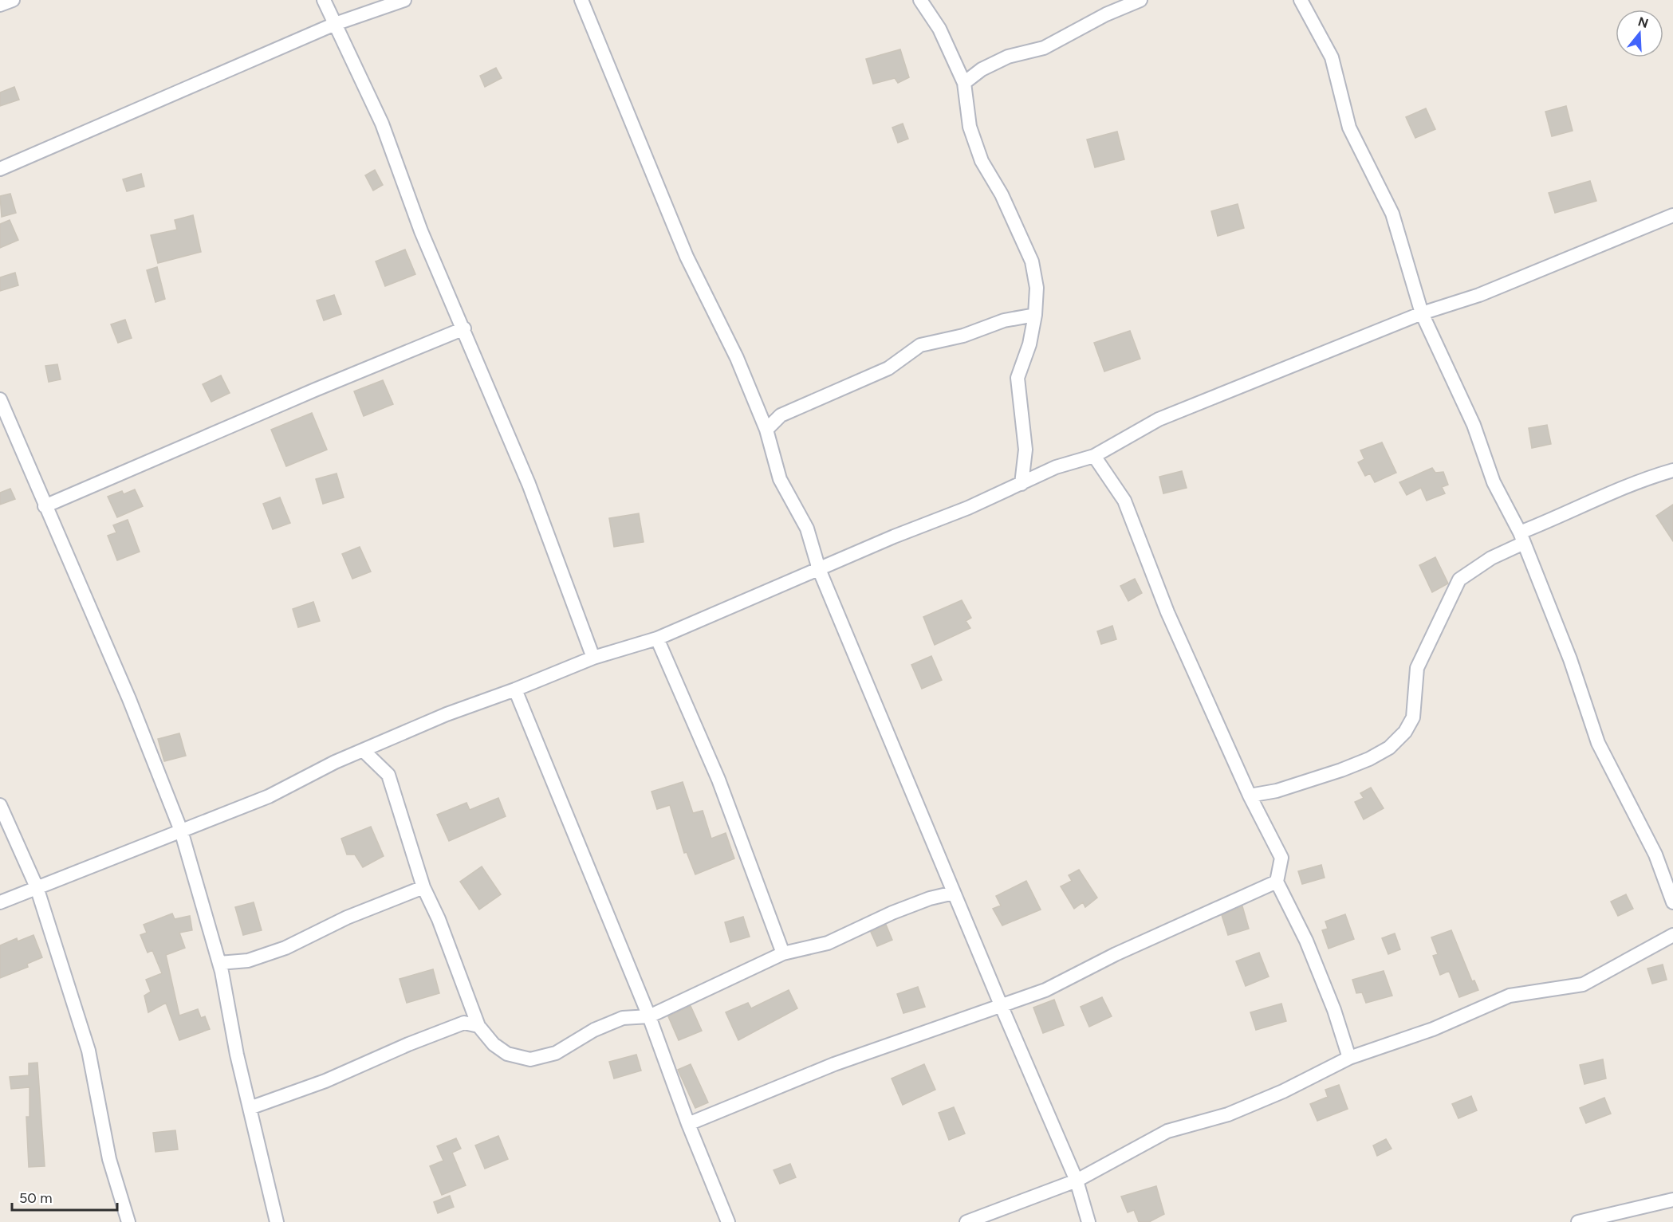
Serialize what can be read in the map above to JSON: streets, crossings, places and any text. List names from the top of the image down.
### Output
{
  "scale_bar": "50 m",
  "north": "top"
}
